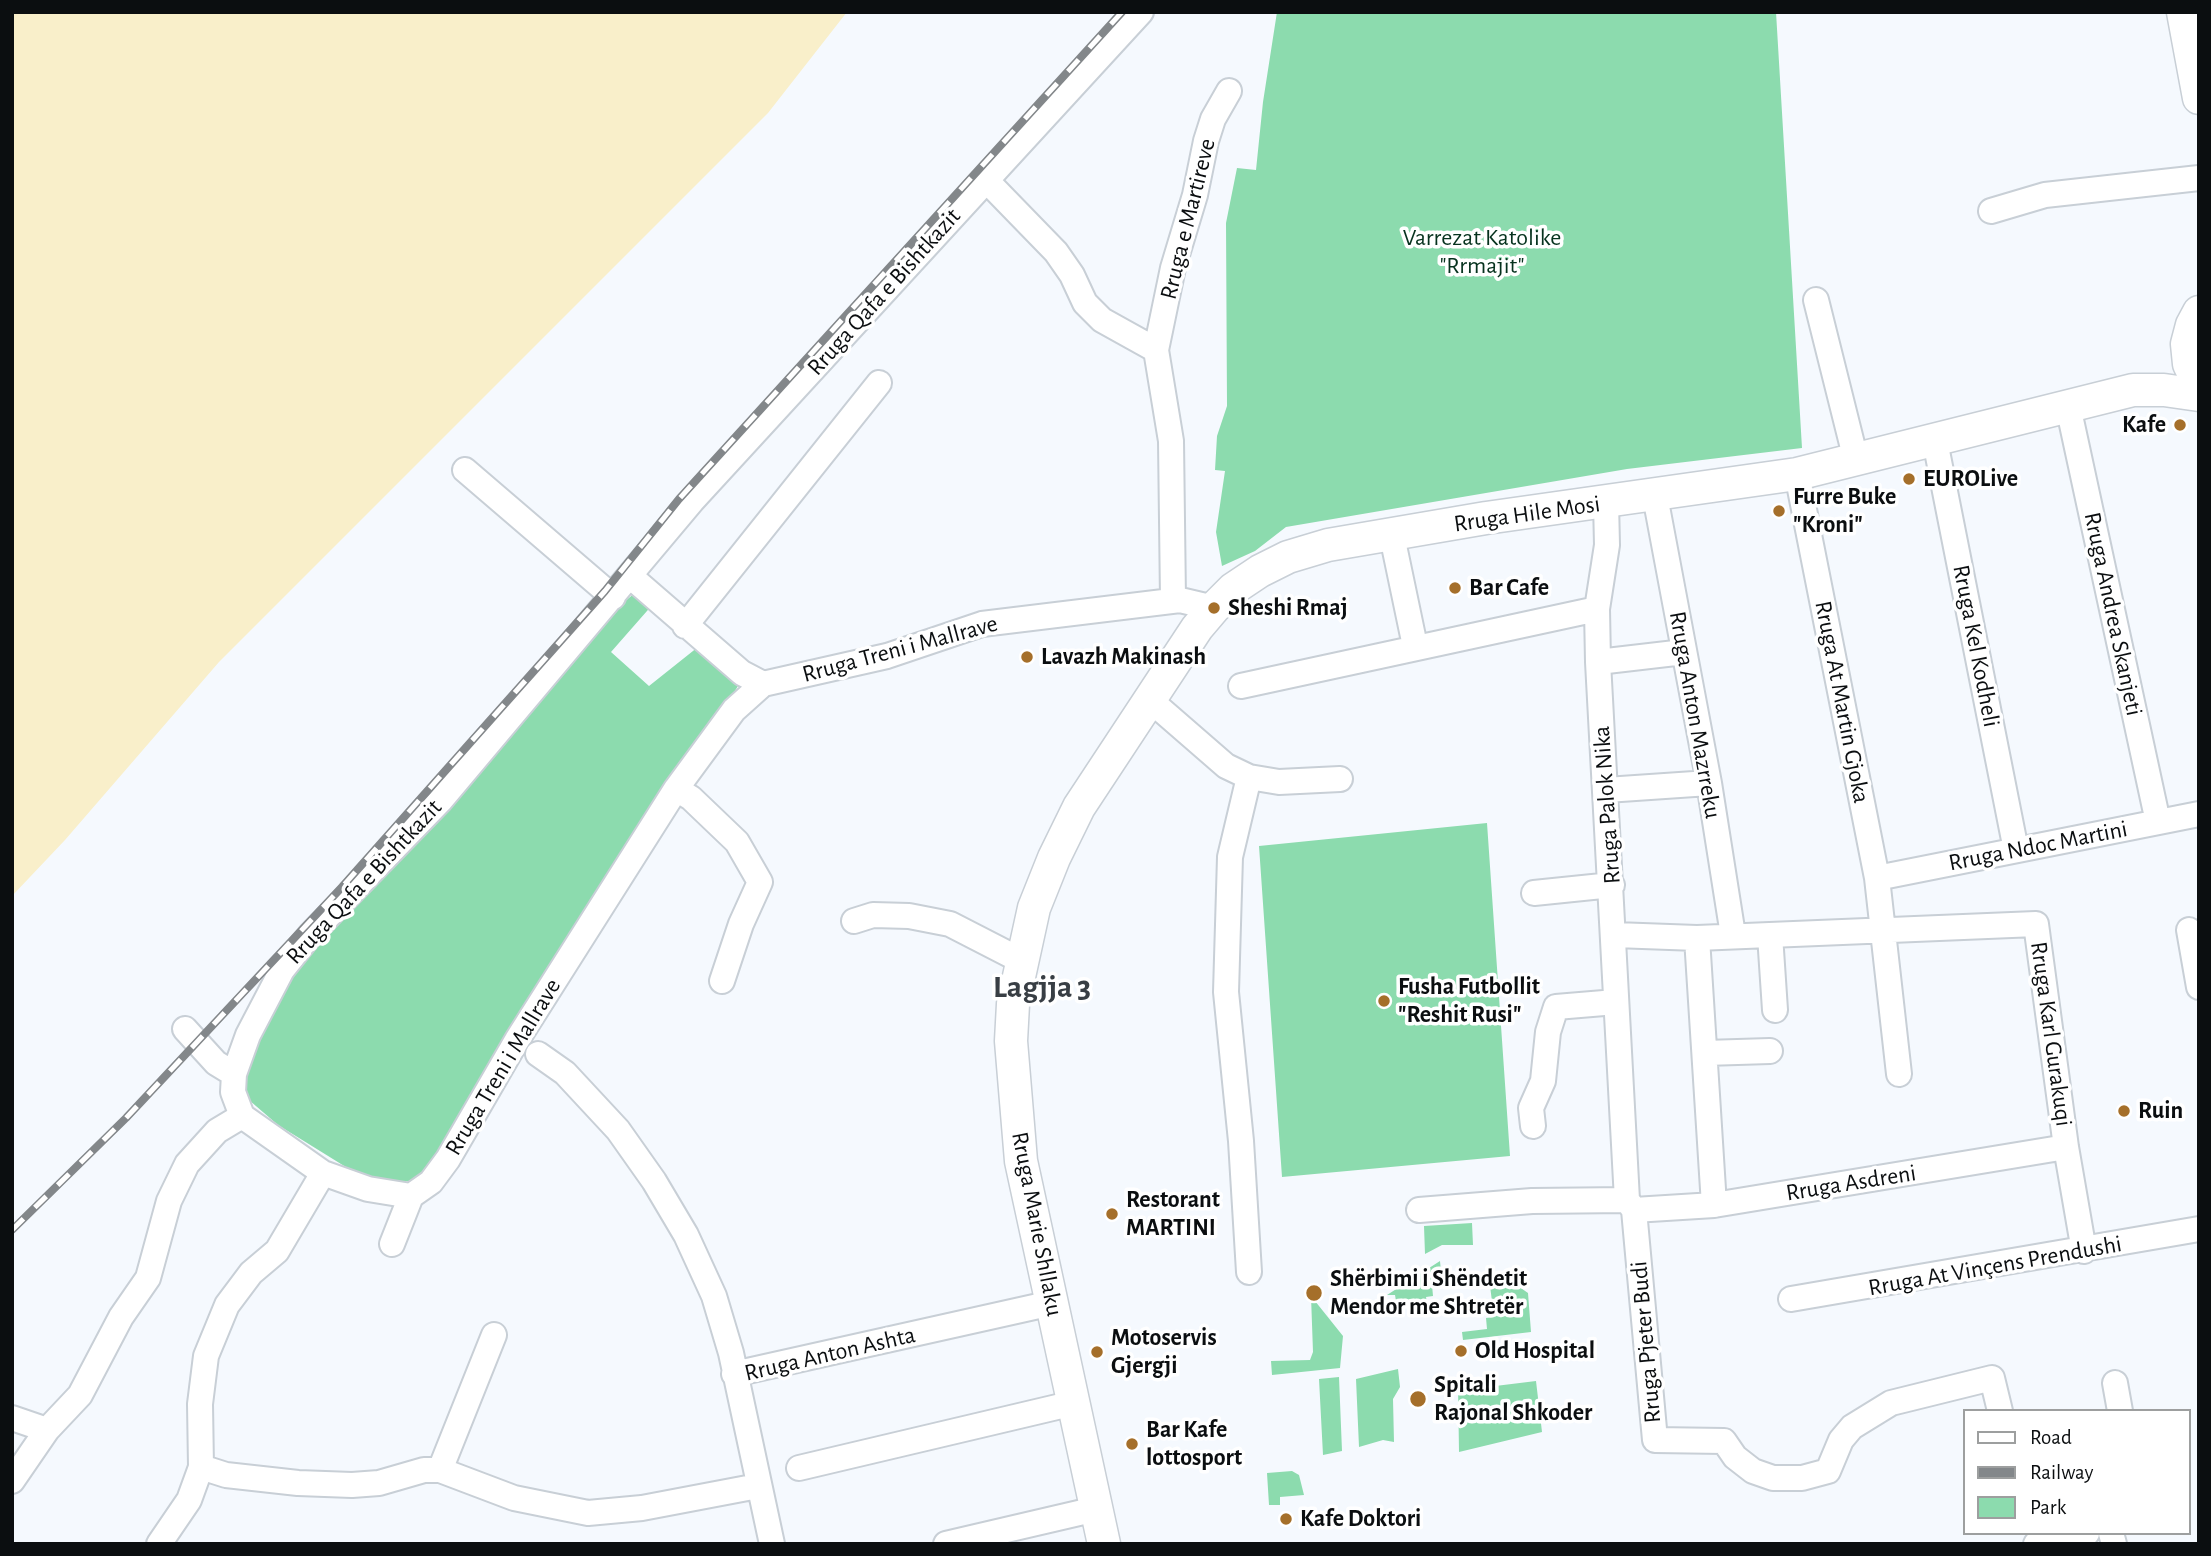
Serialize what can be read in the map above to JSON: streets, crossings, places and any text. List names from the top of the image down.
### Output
{
  "streets": {
    "main road": ["Rruga Hile Mosi", "Rruga Marie Shllaku"],
    "street": [
      "Rruga e Martireve",
      "Rruga Qafa e Bishtkazit",
      "Rruga Andrea Skanjeti",
      "Rruga Kel Kodheli",
      "Rruga Treni i Mallrave",
      "Rruga At Martin Gjoka",
      "Rruga Anton Mazrreku",
      "Rruga Palok Nika",
      "Rruga Ndoc Martini",
      "Rruga Karl Gurakuqi",
      "Rruga Asdreni",
      "Rruga At Vinçens Prendushi",
      "Rruga Pjeter Budi",
      "Rruga Anton Ashta"
    ]
  },
  "crossings": [
    ["Rruga e Martireve", "Rruga Treni i Mallrave"],
    ["Rruga Hile Mosi", "Rruga Andrea Skanjeti"],
    ["Rruga Hile Mosi", "Rruga Kel Kodheli"],
    ["Rruga Hile Mosi", "Rruga Treni i Mallrave"],
    ["Rruga Hile Mosi", "Rruga At Martin Gjoka"],
    ["Rruga Hile Mosi", "Rruga Anton Mazrreku"],
    ["Rruga Hile Mosi", "Rruga Palok Nika"],
    ["Rruga Hile Mosi", "Rruga Marie Shllaku"],
    ["Rruga Andrea Skanjeti", "Rruga Ndoc Martini"],
    ["Rruga Kel Kodheli", "Rruga Ndoc Martini"],
    ["Rruga Treni i Mallrave", "Rruga Marie Shllaku"],
    ["Rruga Treni i Mallrave", "Rruga Anton Ashta"],
    ["Rruga At Martin Gjoka", "Rruga Ndoc Martini"],
    ["Rruga At Martin Gjoka", "Rruga Karl Gurakuqi"],
    ["Rruga Anton Mazrreku", "Rruga Karl Gurakuqi"],
    ["Rruga Palok Nika", "Rruga Karl Gurakuqi"],
    ["Rruga Palok Nika", "Rruga Asdreni"],
    ["Rruga Palok Nika", "Rruga Pjeter Budi"],
    ["Rruga Karl Gurakuqi", "Rruga Asdreni"],
    ["Rruga Karl Gurakuqi", "Rruga At Vinçens Prendushi"],
    ["Rruga Asdreni", "Rruga Pjeter Budi"],
    ["Rruga Marie Shllaku", "Rruga Anton Ashta"]
  ],
  "districts": ["Lagjja 3"],
  "parks": ["Varrezat Katolike \"Rrmajit\""],
  "places": [
    "Kafe",
    "EUROLive",
    "Furre Buke \"Kroni\"",
    "Bar Cafe",
    "Sheshi Rmaj",
    "Lavazh Makinash",
    "Fusha Futbollit \"Reshit Rusi\"",
    "Ruin",
    "Restorant MARTINI",
    "Shërbimi i Shëndetit Mendor me Shtretër",
    "Old Hospital",
    "Motoservis Gjergji",
    "Spitali Rajonal Shkoder",
    "Bar Kafe lottosport",
    "Kafe Doktori"
  ],
  "legend": ["Road", "Railway", "Park"]
}
